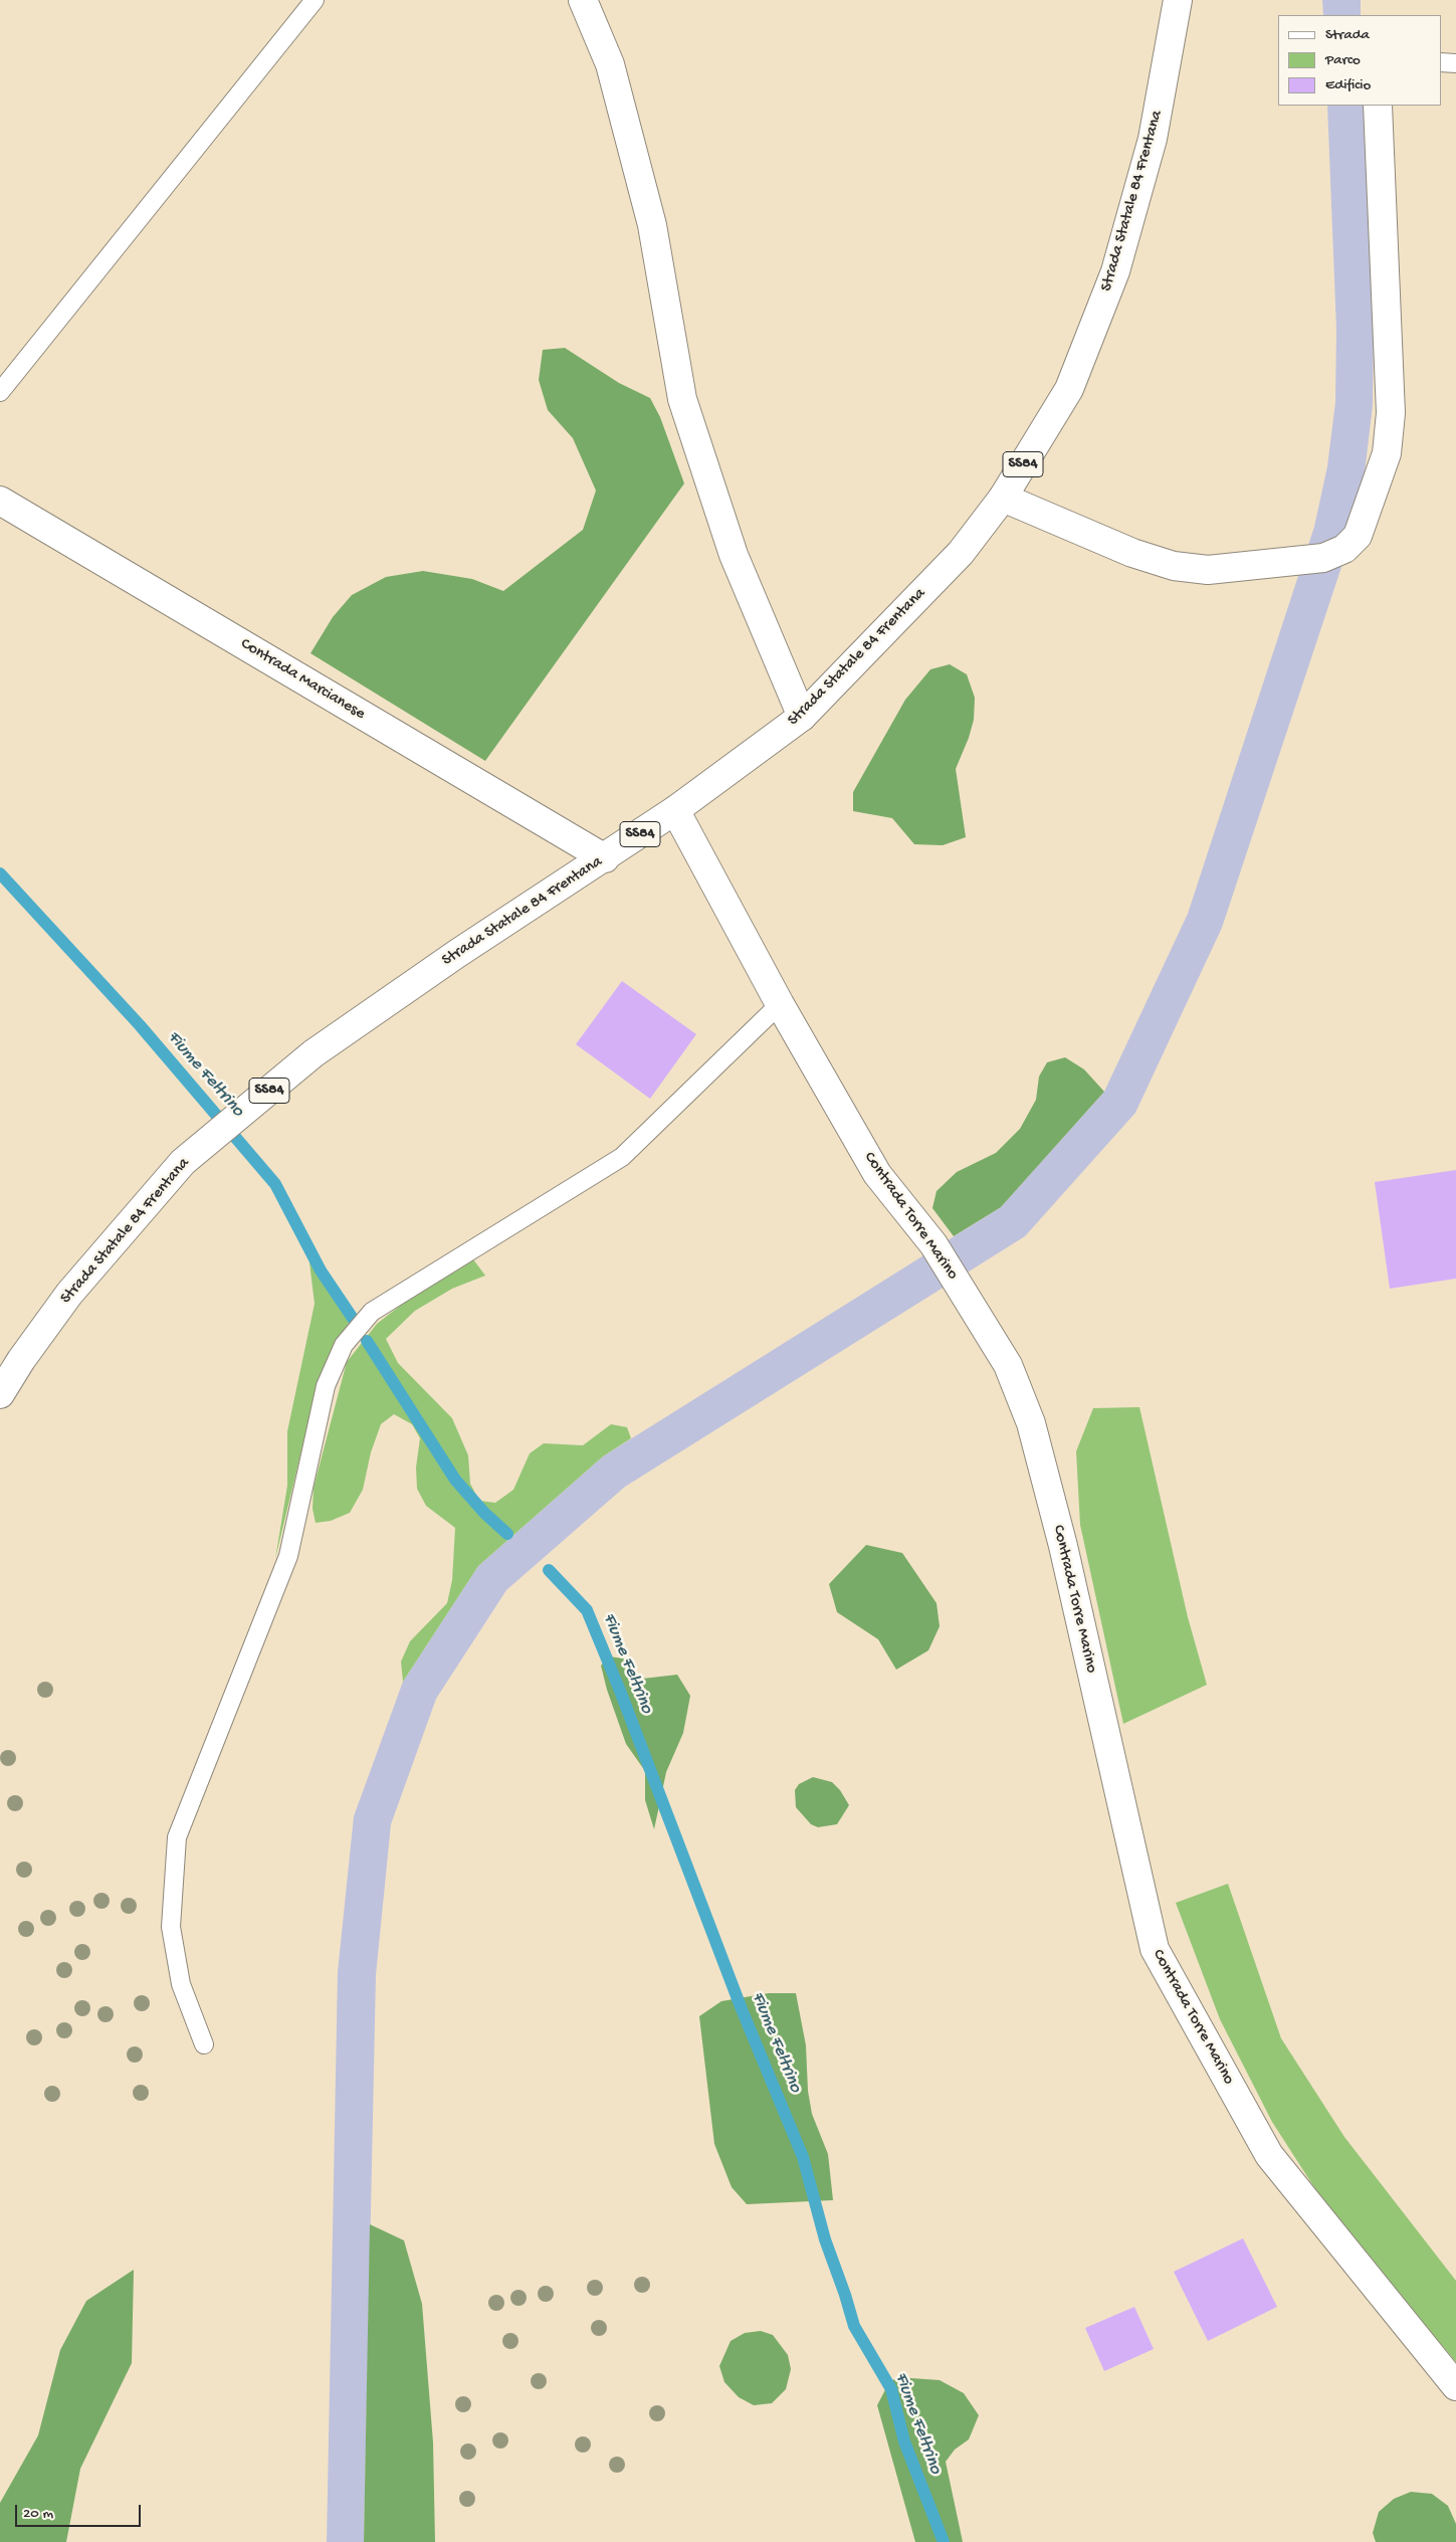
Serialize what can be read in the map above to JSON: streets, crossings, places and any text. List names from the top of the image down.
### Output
{
  "streets": {
    "street": [
      "Strada Statale 84 Frentana",
      "SS84",
      "Contrada Marcianese",
      "Contrada Torre Marino"
    ]
  },
  "crossings": [
    ["Strada Statale 84 Frentana", "Contrada Marcianese"],
    ["Strada Statale 84 Frentana", "Contrada Torre Marino"]
  ],
  "water": ["Fiume Feltrino"],
  "legend": ["Strada", "Parco", "Edificio"],
  "scale_bar": "20 m"
}
